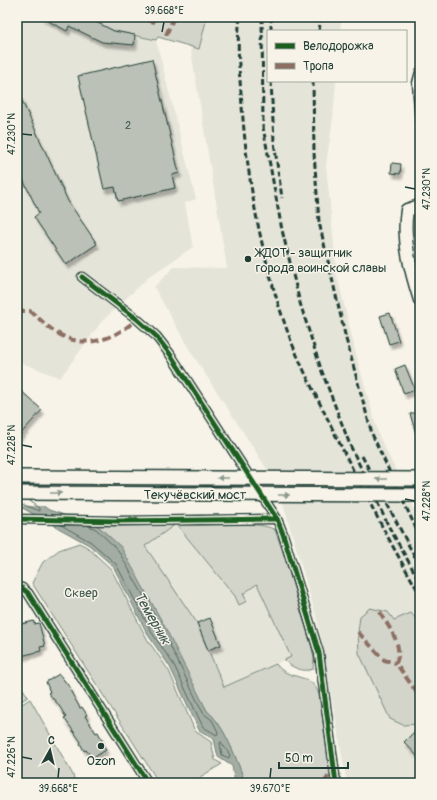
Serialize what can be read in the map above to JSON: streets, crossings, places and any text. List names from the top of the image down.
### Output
{
  "streets": {
    "main road": ["Текучёвский мост"]
  },
  "water": ["Темерник"],
  "parks": ["Сквер"],
  "places": ["ЖДОТ - защитник города воинской славы", "Ozon"],
  "house_numbers": ["2"],
  "legend": ["Велодорожка", "Тропа"],
  "scale_bar": "50 m",
  "north": "top",
  "coordinates": [
    "39.668°E",
    "47.230°N",
    "47.228°N",
    "47.226°N",
    "39.670°E"
  ]
}
